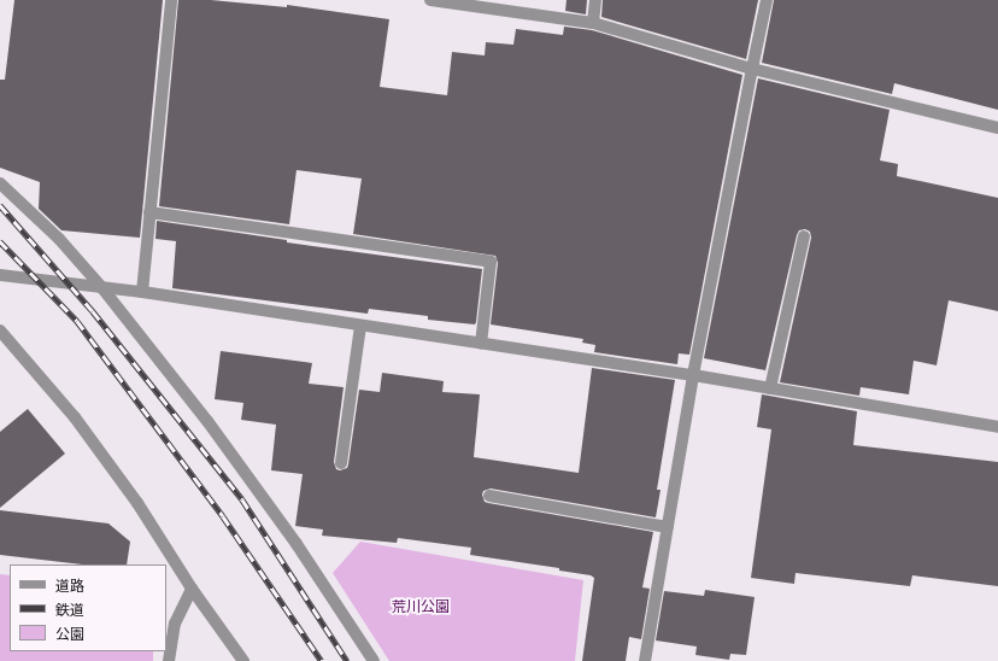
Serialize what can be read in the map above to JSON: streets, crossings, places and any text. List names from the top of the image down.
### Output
{
  "parks": ["荒川公園"],
  "legend": ["道路", "鉄道", "公園"]
}
